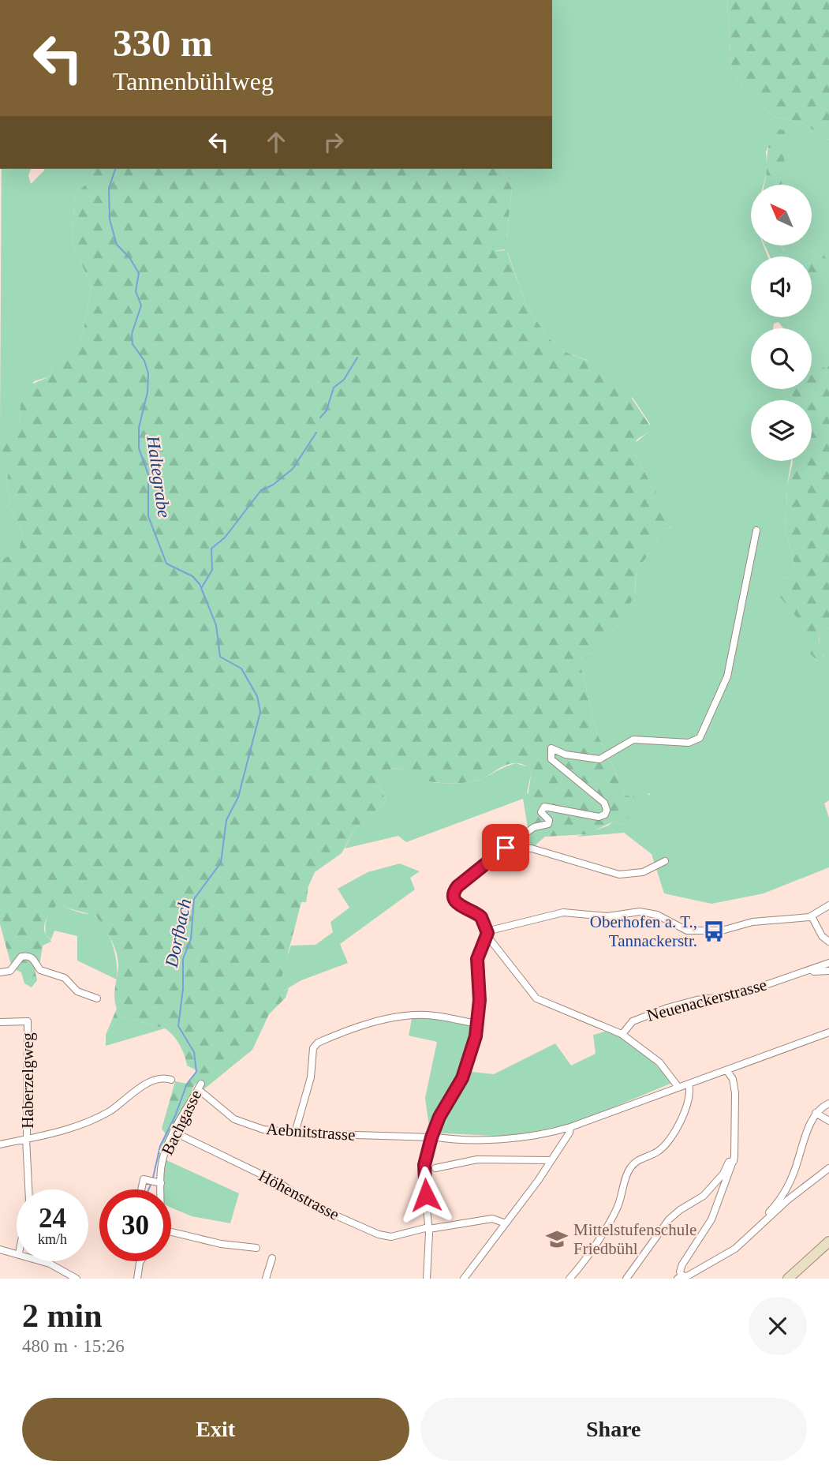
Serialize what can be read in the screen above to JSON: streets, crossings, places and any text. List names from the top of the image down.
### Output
{
  "streets": {
    "street": [
      "Neuenackerstrasse",
      "Haberzelgweg",
      "Bachgasse",
      "Aebnitstrasse",
      "Höhenstrasse"
    ]
  },
  "crossings": [
    ["Bachgasse", "Höhenstrasse"]
  ],
  "water": ["Haltegrabe", "Dorfbach"],
  "places": {
    "bus stop": ["Oberhofen a. T., Tannackerstr."],
    "school or university": ["Mittelstufenschule Friedbühl"]
  },
  "north": "top left",
  "page": {
    "turn": ["330 m", "Tannenbühlweg"],
    "speed": "24 km/h",
    "limit": "30",
    "heading": ["2 min", "480 m · 15:26"],
    "buttons": ["Exit", "Share"]
  }
}
